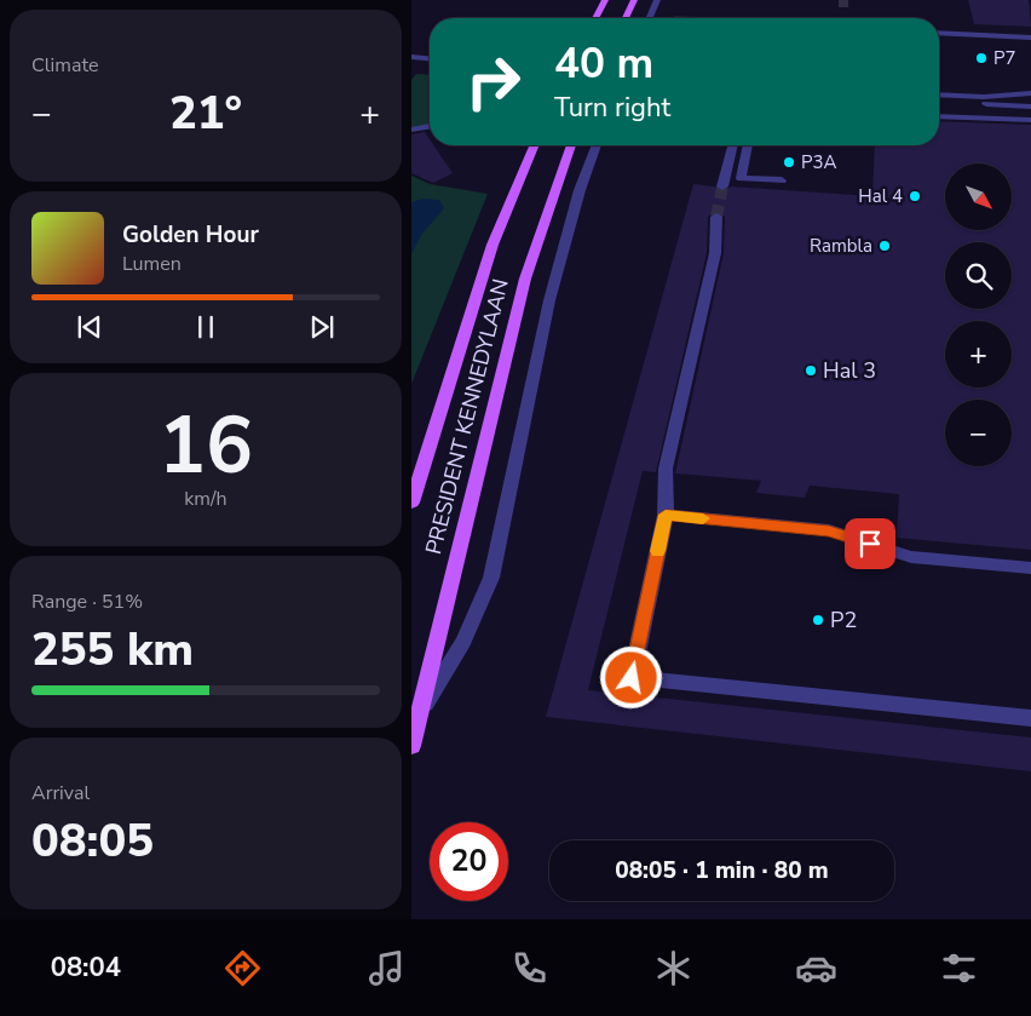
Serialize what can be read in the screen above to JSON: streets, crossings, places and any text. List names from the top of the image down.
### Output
{
  "streets": {
    "main road": ["PRESIDENT KENNEDYLAAN"]
  },
  "places": [
    "P7",
    "P3A",
    "Hal 4",
    "Rambla",
    "Hal 3",
    "P2"
  ],
  "north": "bottom right",
  "page": {
    "tile": [
      "Climate",
      ["16", "km/h"],
      ["Range · 51%", "255 km"],
      ["Arrival", "08:05"]
    ],
    "turn": ["40 m", "Turn right"],
    "heat": ["−", "21°", "+"],
    "map_buttons": ["+", "−"],
    "song": ["Golden Hour", "Lumen"],
    "limit": "20",
    "trip": "08:05 · 1 min · 80 m",
    "tabs": "08:04"
  }
}
